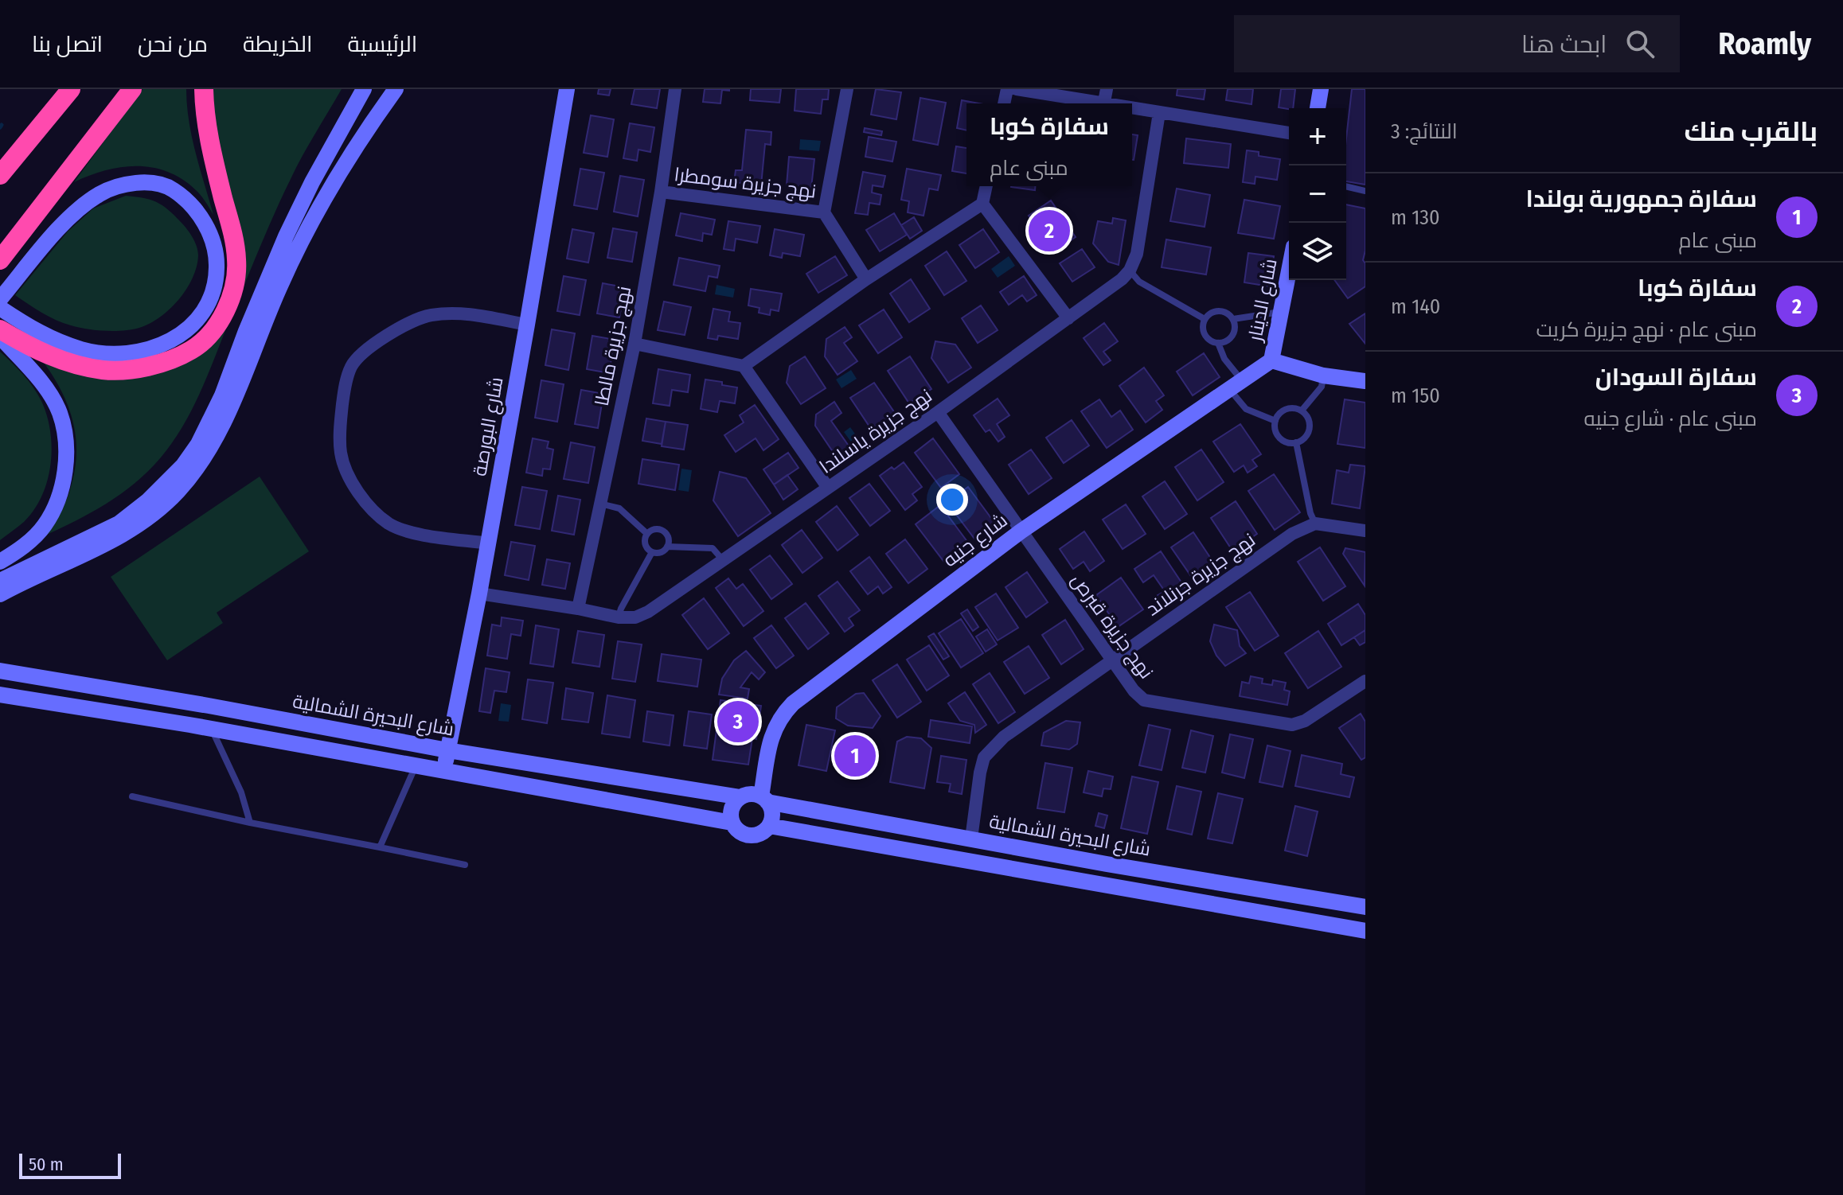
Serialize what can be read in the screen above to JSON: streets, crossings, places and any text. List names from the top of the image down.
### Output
{
  "streets": {
    "main road": [
      "شارع الدينار",
      "شارع البورصة",
      "شارع جنيه",
      "شارع البحيرة الشمالية"
    ],
    "street": [
      "نهج جزيرة سومطرا",
      "نهج جزيرة مالطا",
      "نهج جزيرة ياسلندا",
      "نهج جزيرة جرنلاند",
      "نهج جزيرة قبرص"
    ]
  },
  "crossings": [
    ["نهج جزيرة سومطرا", "نهج جزيرة مالطا"],
    ["شارع الدينار", "شارع جنيه"],
    ["نهج جزيرة مالطا", "نهج جزيرة ياسلندا"],
    ["شارع البورصة", "نهج جزيرة ياسلندا"],
    ["شارع البورصة", "شارع البحيرة الشمالية"],
    ["نهج جزيرة ياسلندا", "نهج جزيرة قبرص"],
    ["شارع جنيه", "نهج جزيرة قبرص"],
    ["شارع جنيه", "شارع البحيرة الشمالية"],
    ["نهج جزيرة جرنلاند", "نهج جزيرة قبرص"],
    ["نهج جزيرة جرنلاند", "شارع البحيرة الشمالية"]
  ],
  "scale_bar": "50 m",
  "page": {
    "header": "Roamly",
    "search": "ابحث هنا",
    "nav": [
      "الرئيسية",
      "الخريطة",
      "من نحن",
      "اتصل بنا"
    ],
    "heading": ["بالقرب منك", "النتائج: 3"],
    "popup": ["سفارة كوبا", "مبنى عام"],
    "map_buttons": ["+", "−"],
    "list": [
      {
        "mark": "1",
        "name": "سفارة جمهورية بولندا",
        "note": "مبنى عام",
        "value": "130 m"
      },
      {
        "mark": "2",
        "name": "سفارة كوبا",
        "note": "مبنى عام · نهج جزيرة كريت",
        "value": "140 m"
      },
      {
        "mark": "3",
        "name": "سفارة السودان",
        "note": "مبنى عام · شارع جنيه",
        "value": "150 m"
      }
    ],
    "pins": ["2", "3", "1"],
    "scale": "50 m"
  }
}
